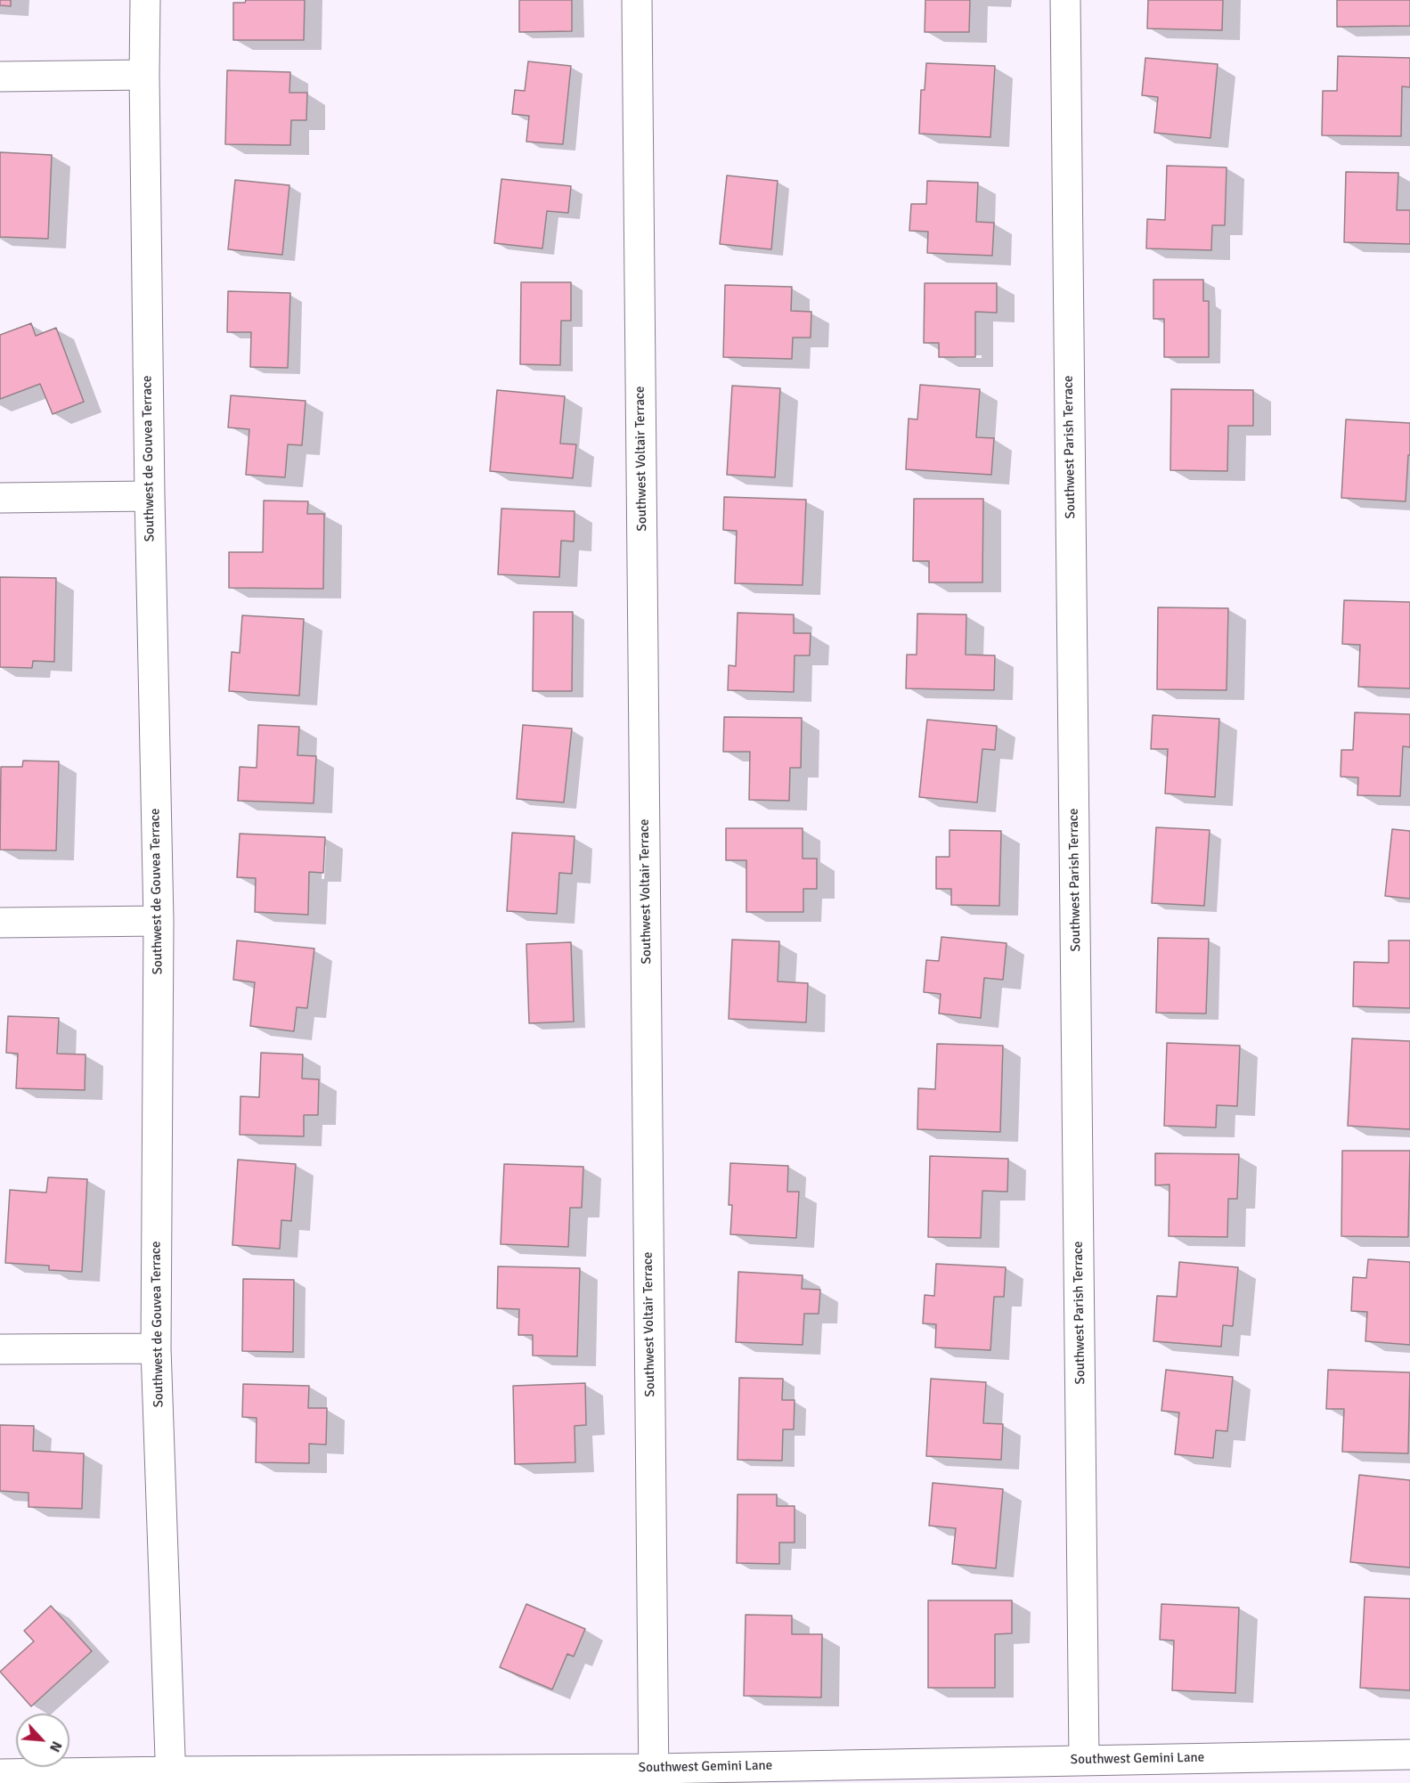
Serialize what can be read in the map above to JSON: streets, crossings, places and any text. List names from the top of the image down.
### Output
{
  "streets": {
    "street": [
      "Southwest Parish Terrace",
      "Southwest de Gouvea Terrace",
      "Southwest Voltair Terrace",
      "Southwest Gemini Lane"
    ]
  },
  "crossings": [
    ["Southwest Parish Terrace", "Southwest Gemini Lane"],
    ["Southwest de Gouvea Terrace", "Southwest Gemini Lane"],
    ["Southwest Voltair Terrace", "Southwest Gemini Lane"]
  ],
  "north": "bottom right"
}
